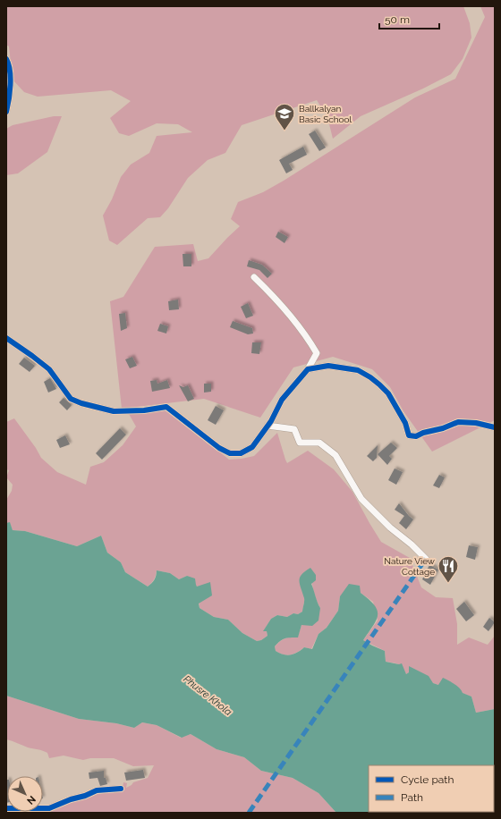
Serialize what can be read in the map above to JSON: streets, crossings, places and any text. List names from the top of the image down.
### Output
{
  "water": ["Phusre Khola"],
  "places": {
    "school or university": ["Ballkalyan Basic School"],
    "restaurant": ["Nature View Cottage"]
  },
  "legend": ["Cycle path", "Path"],
  "scale_bar": "50 m",
  "north": "bottom right"
}
